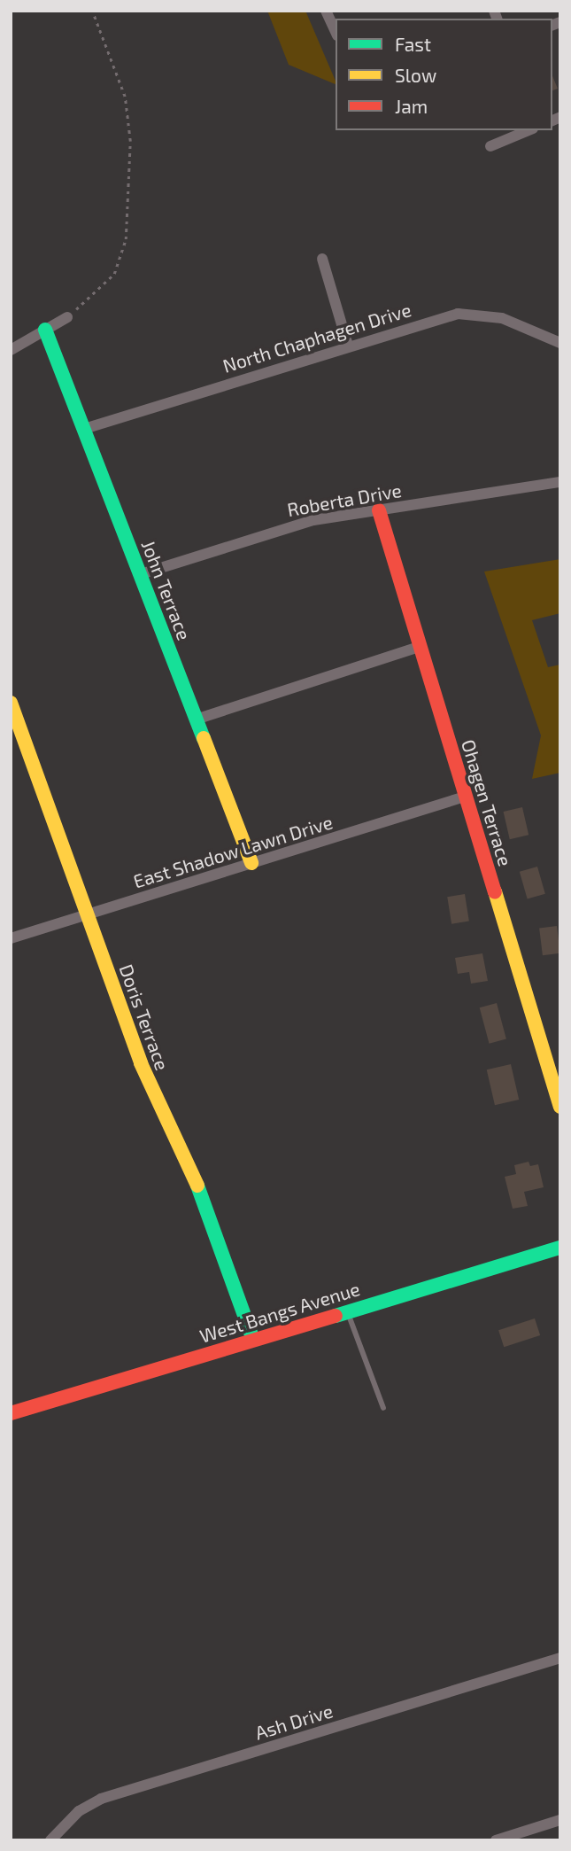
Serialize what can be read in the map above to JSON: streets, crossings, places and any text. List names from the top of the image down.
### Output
{
  "streets": {
    "street": [
      "North Chaphagen Drive",
      "Roberta Drive",
      "John Terrace",
      "Ohagen Terrace",
      "East Shadow Lawn Drive",
      "Doris Terrace",
      "West Bangs Avenue",
      "Ash Drive"
    ]
  },
  "crossings": [
    ["North Chaphagen Drive", "John Terrace"],
    ["Roberta Drive", "John Terrace"],
    ["Roberta Drive", "Ohagen Terrace"],
    ["John Terrace", "East Shadow Lawn Drive"],
    ["Ohagen Terrace", "East Shadow Lawn Drive"],
    ["East Shadow Lawn Drive", "Doris Terrace"],
    ["Doris Terrace", "West Bangs Avenue"]
  ],
  "legend": ["Fast", "Slow", "Jam"]
}
